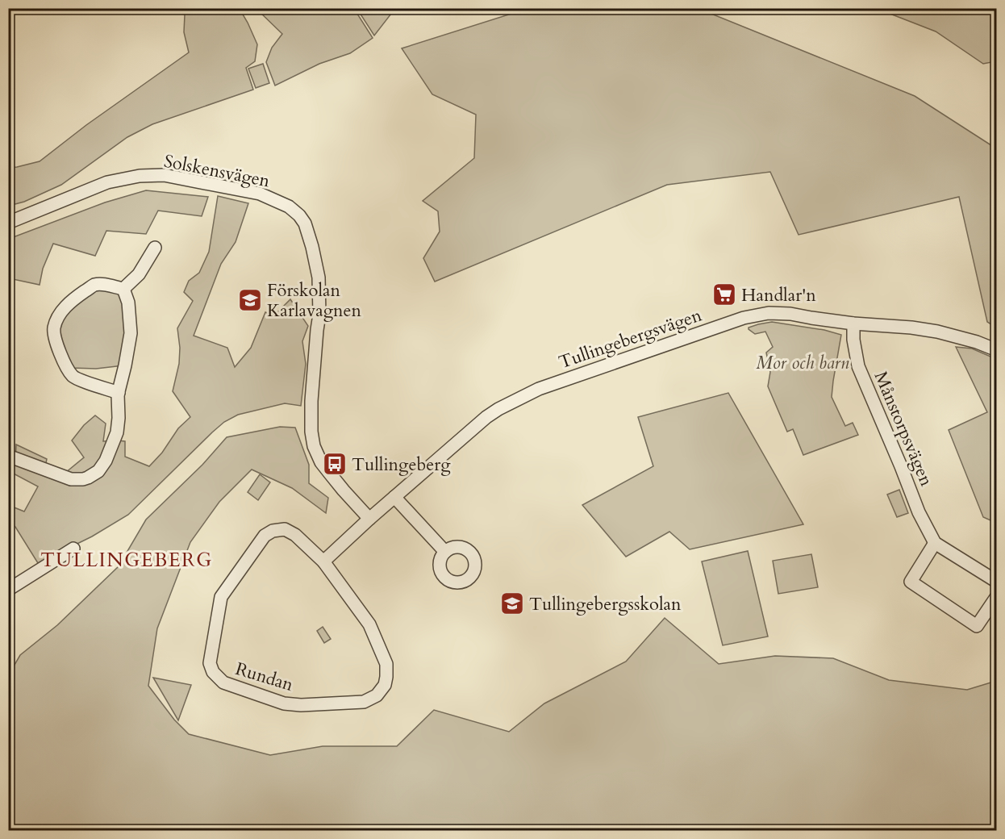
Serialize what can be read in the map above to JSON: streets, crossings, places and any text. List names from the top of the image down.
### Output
{
  "streets": {
    "street": [
      "Solskensvägen",
      "Tullingebergsvägen",
      "Månstorpsvägen",
      "Rundan"
    ]
  },
  "crossings": [
    ["Solskensvägen", "Tullingebergsvägen"],
    ["Tullingebergsvägen", "Månstorpsvägen"],
    ["Tullingebergsvägen", "Rundan"]
  ],
  "districts": ["TULLINGEBERG"],
  "parks": ["Mor och barn"],
  "places": {
    "supermarket": ["Handlar'n"],
    "school or university": ["Förskolan Karlavagnen", "Tullingebergsskolan"],
    "bus stop": ["Tullingeberg"]
  }
}
